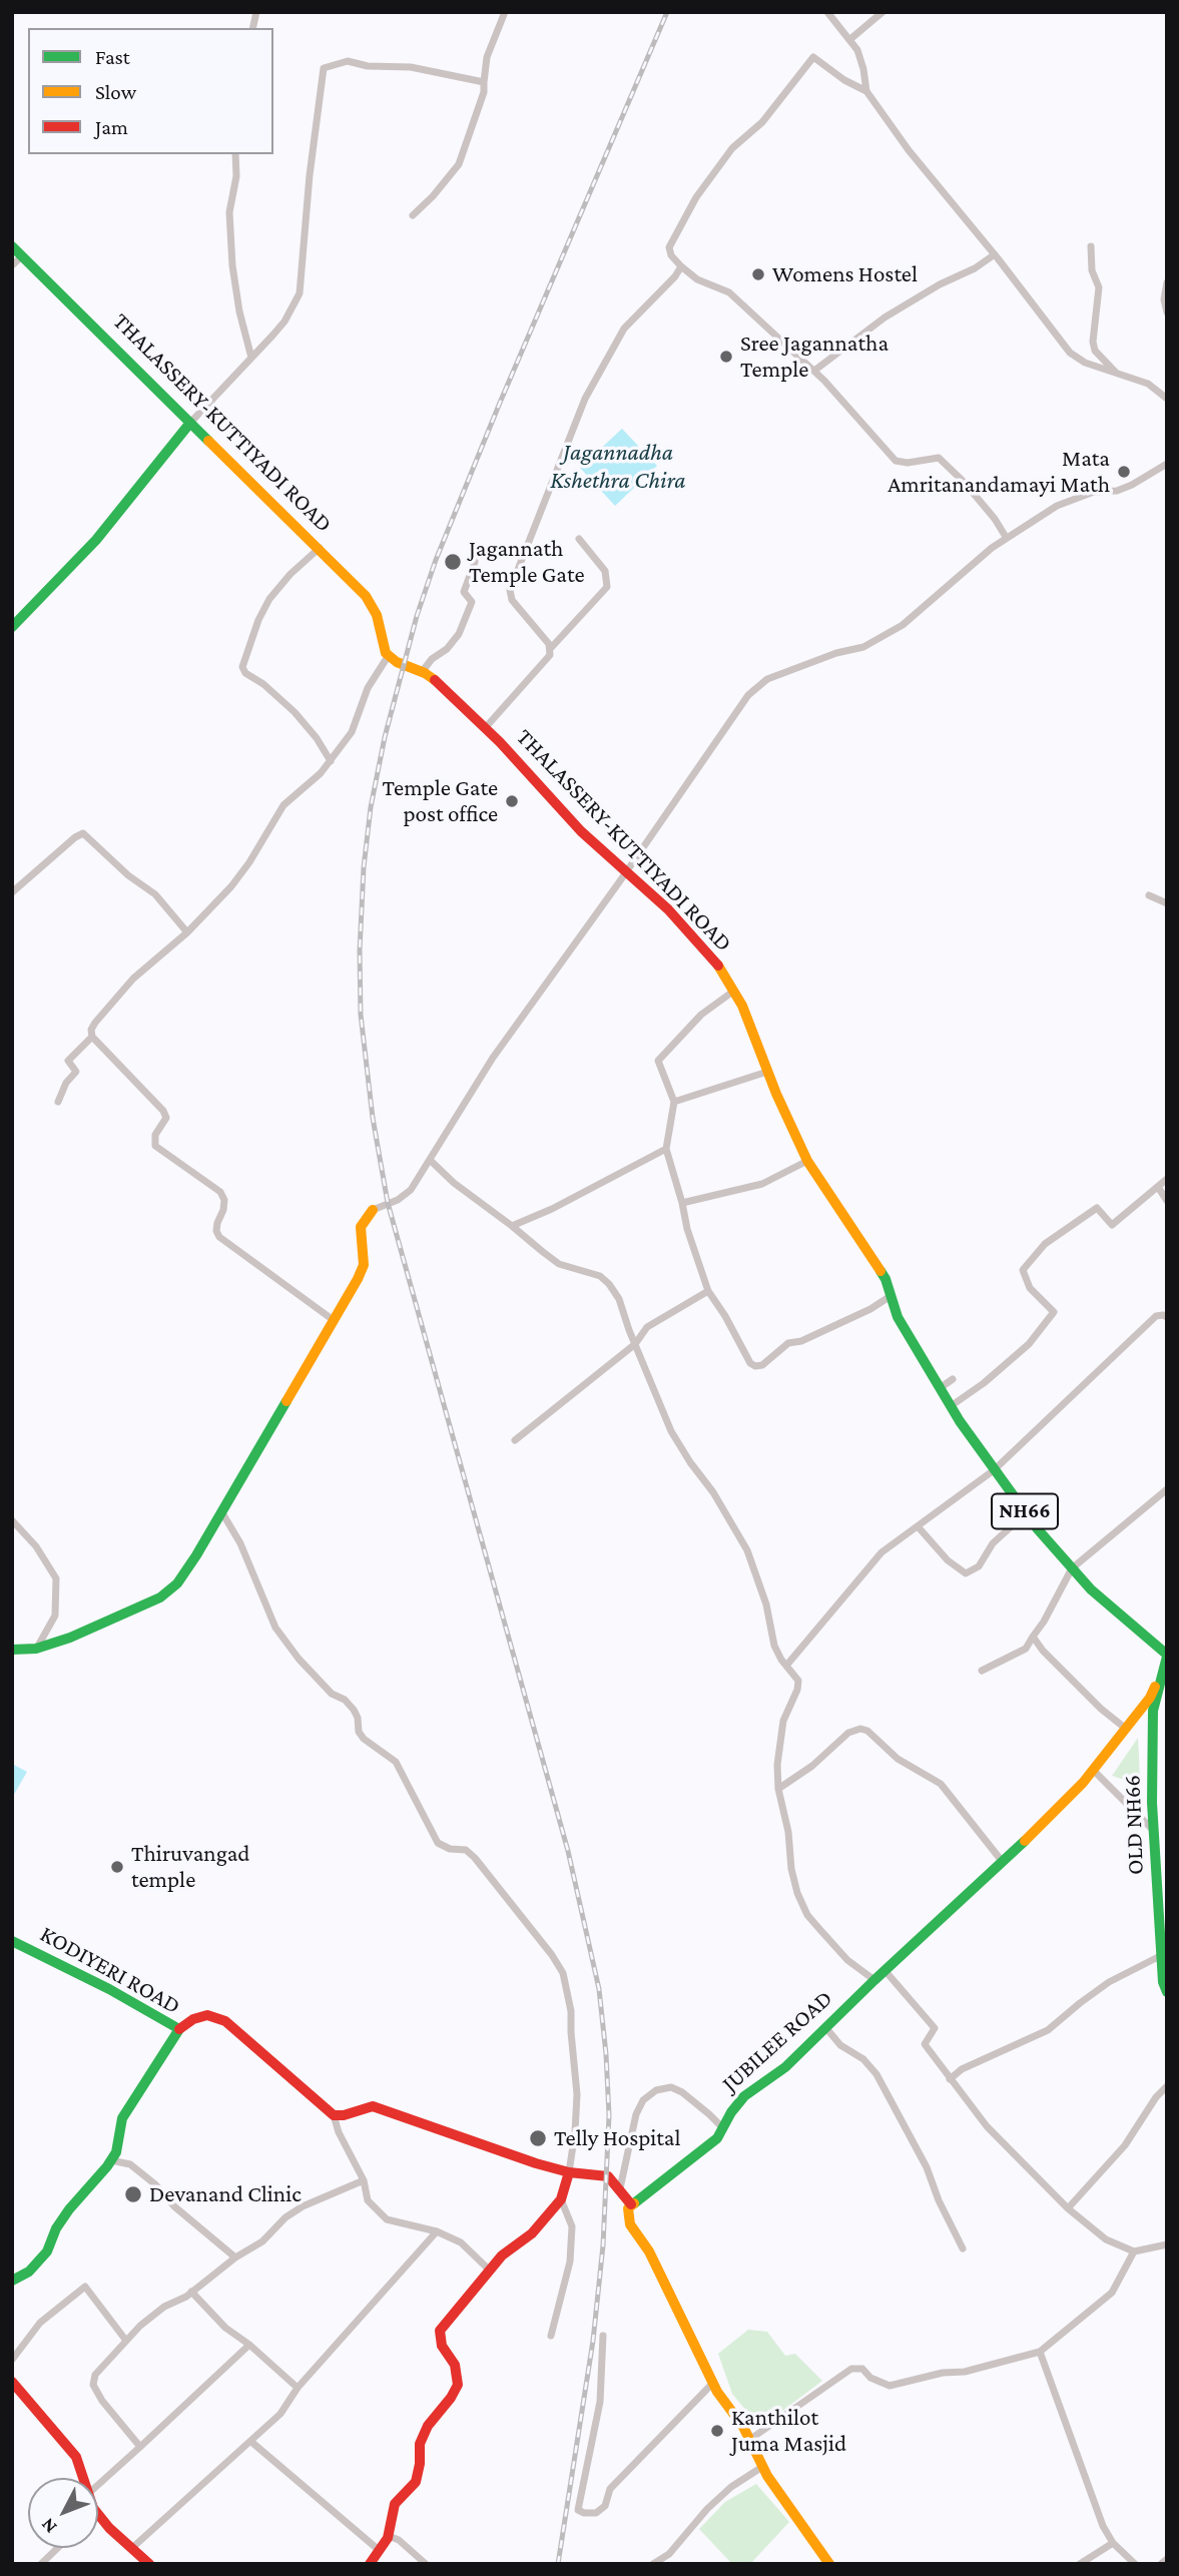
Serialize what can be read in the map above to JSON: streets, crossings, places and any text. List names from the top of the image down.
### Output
{
  "streets": {
    "street": [
      "THALASSERY-KUTTIYADI ROAD",
      "NH66",
      "OLD NH66",
      "KODIYERI ROAD",
      "JUBILEE ROAD"
    ]
  },
  "crossings": [
    ["THALASSERY-KUTTIYADI ROAD", "OLD NH66"],
    ["THALASSERY-KUTTIYADI ROAD", "JUBILEE ROAD"],
    ["OLD NH66", "JUBILEE ROAD"]
  ],
  "water": ["Jagannadha Kshethra Chira"],
  "places": [
    "Womens Hostel",
    "Sree Jagannatha Temple",
    "Mata Amritanandamayi Math",
    "Jagannath Temple Gate",
    "Temple Gate post office",
    "Thiruvangad temple",
    "Telly Hospital",
    "Devanand Clinic",
    "Kanthilot Juma Masjid"
  ],
  "legend": ["Fast", "Slow", "Jam"],
  "north": "bottom left"
}
